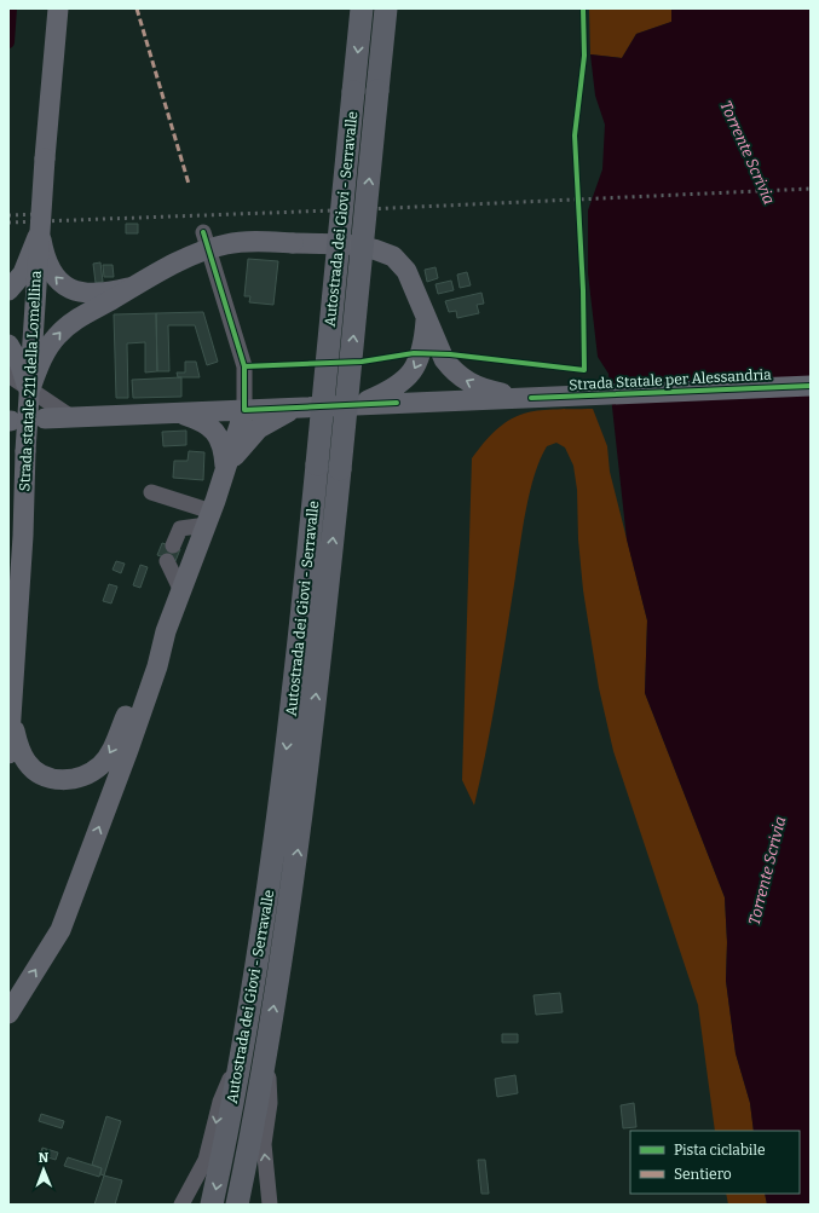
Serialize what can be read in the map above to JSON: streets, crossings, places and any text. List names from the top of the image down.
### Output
{
  "streets": {
    "highway": ["Autostrada dei Giovi - Serravalle"],
    "main road": ["Strada Statale per Alessandria", "Strada statale 211 della Lomellina"]
  },
  "water": ["Torrente Scrivia"],
  "legend": ["Pista ciclabile", "Sentiero"],
  "north": "top"
}
